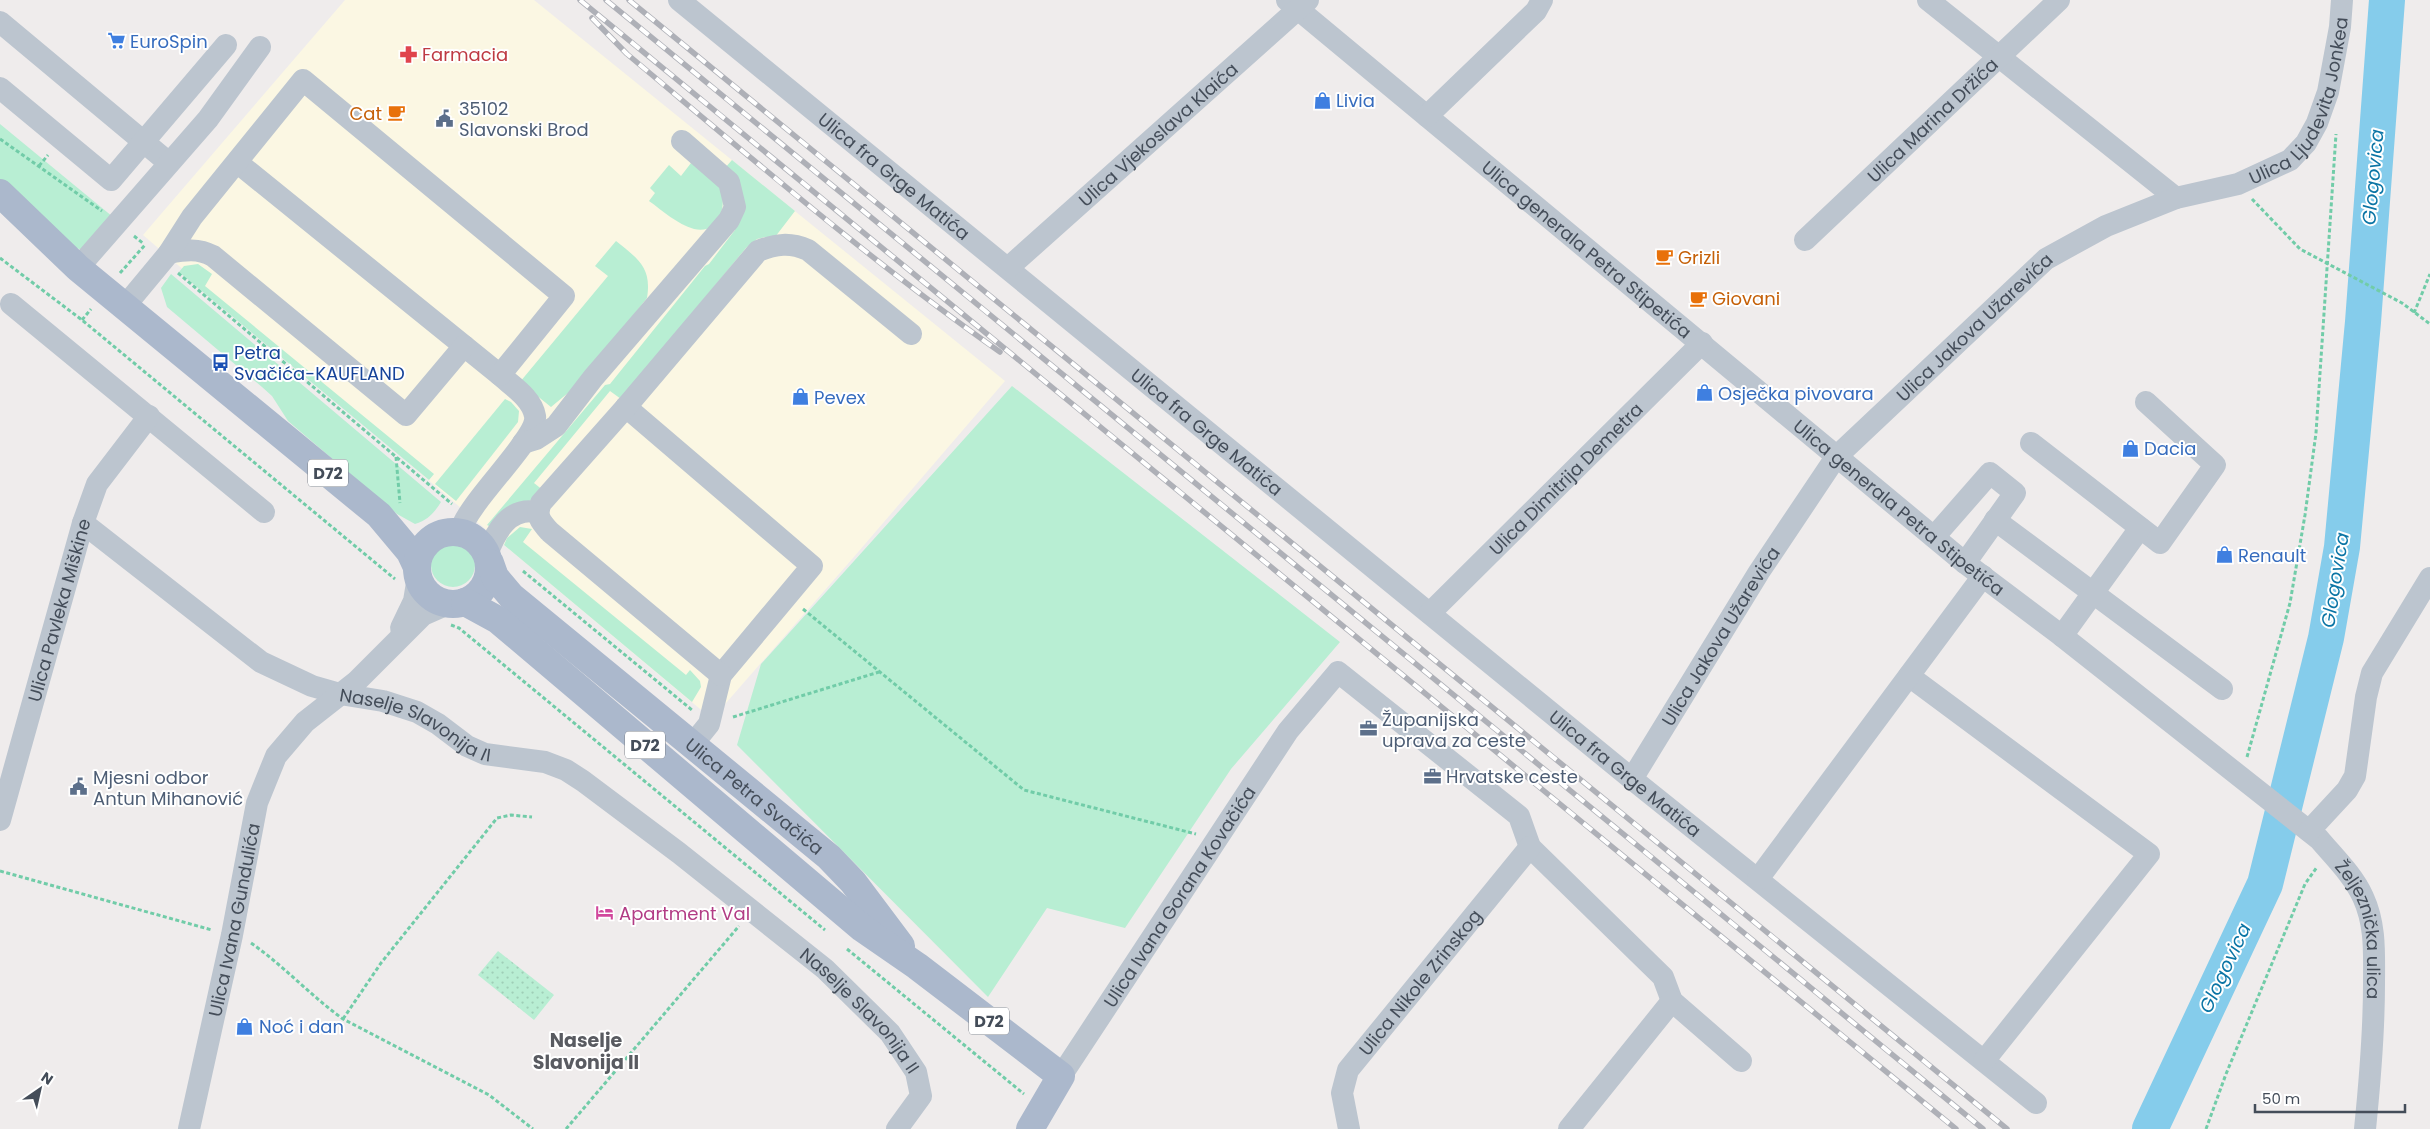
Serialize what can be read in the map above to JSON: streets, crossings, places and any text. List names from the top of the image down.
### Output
{
  "streets": {
    "main road": ["D72", "Ulica Petra Svačića", "Ulica Ivana Gorana Kovačića"],
    "street": [
      "Ulica Ljudevita Jonkea",
      "Ulica Marina Držića",
      "Ulica Vjekoslava Klaića",
      "Ulica fra Grge Matića",
      "Ulica generala Petra Stipetića",
      "Ulica Jakova Užarevića",
      "Ulica Dimitrija Demetra",
      "Ulica Pavleka Miškine",
      "Naselje Slavonija II",
      "Ulica Ivana Gundulića",
      "Željeznička ulica",
      "Ulica Nikole Zrinskog"
    ]
  },
  "crossings": [
    ["Ulica Ljudevita Jonkea", "Ulica Jakova Užarevića"],
    ["Ulica Vjekoslava Klaića", "Ulica fra Grge Matića"],
    ["Ulica Vjekoslava Klaića", "Ulica generala Petra Stipetića"],
    ["Ulica fra Grge Matića", "Ulica Jakova Užarevića"],
    ["Ulica fra Grge Matića", "Ulica Dimitrija Demetra"],
    ["Ulica generala Petra Stipetića", "Ulica Jakova Užarevića"],
    ["Ulica generala Petra Stipetića", "Ulica Dimitrija Demetra"],
    ["Ulica generala Petra Stipetića", "Željeznička ulica"],
    ["D72", "Ulica Petra Svačića"],
    ["Ulica Pavleka Miškine", "Naselje Slavonija II"],
    ["Naselje Slavonija II", "Ulica Ivana Gundulića"],
    ["Ulica Petra Svačića", "Ulica Ivana Gorana Kovačića"],
    ["Ulica Ivana Gorana Kovačića", "Ulica Nikole Zrinskog"]
  ],
  "districts": ["Naselje Slavonija II"],
  "water": ["Glogovica"],
  "places": {
    "supermarket": ["EuroSpin"],
    "pharmacy": ["Farmacia"],
    "shop": [
      "Livia",
      "Osječka pivovara",
      "Pevex",
      "Dacia",
      "Renault",
      "Noć i dan"
    ],
    "cafe": ["Cat", "Grizli", "Giovani"],
    "public building": ["35102 Slavonski Brod", "Mjesni odbor Antun Mihanović"],
    "bus stop": ["Petra Svačića-KAUFLAND"],
    "office": ["Županijska uprava za ceste", "Hrvatske ceste"],
    "hotel": ["Apartment Val"]
  },
  "scale_bar": "50 m",
  "north": "top right"
}
